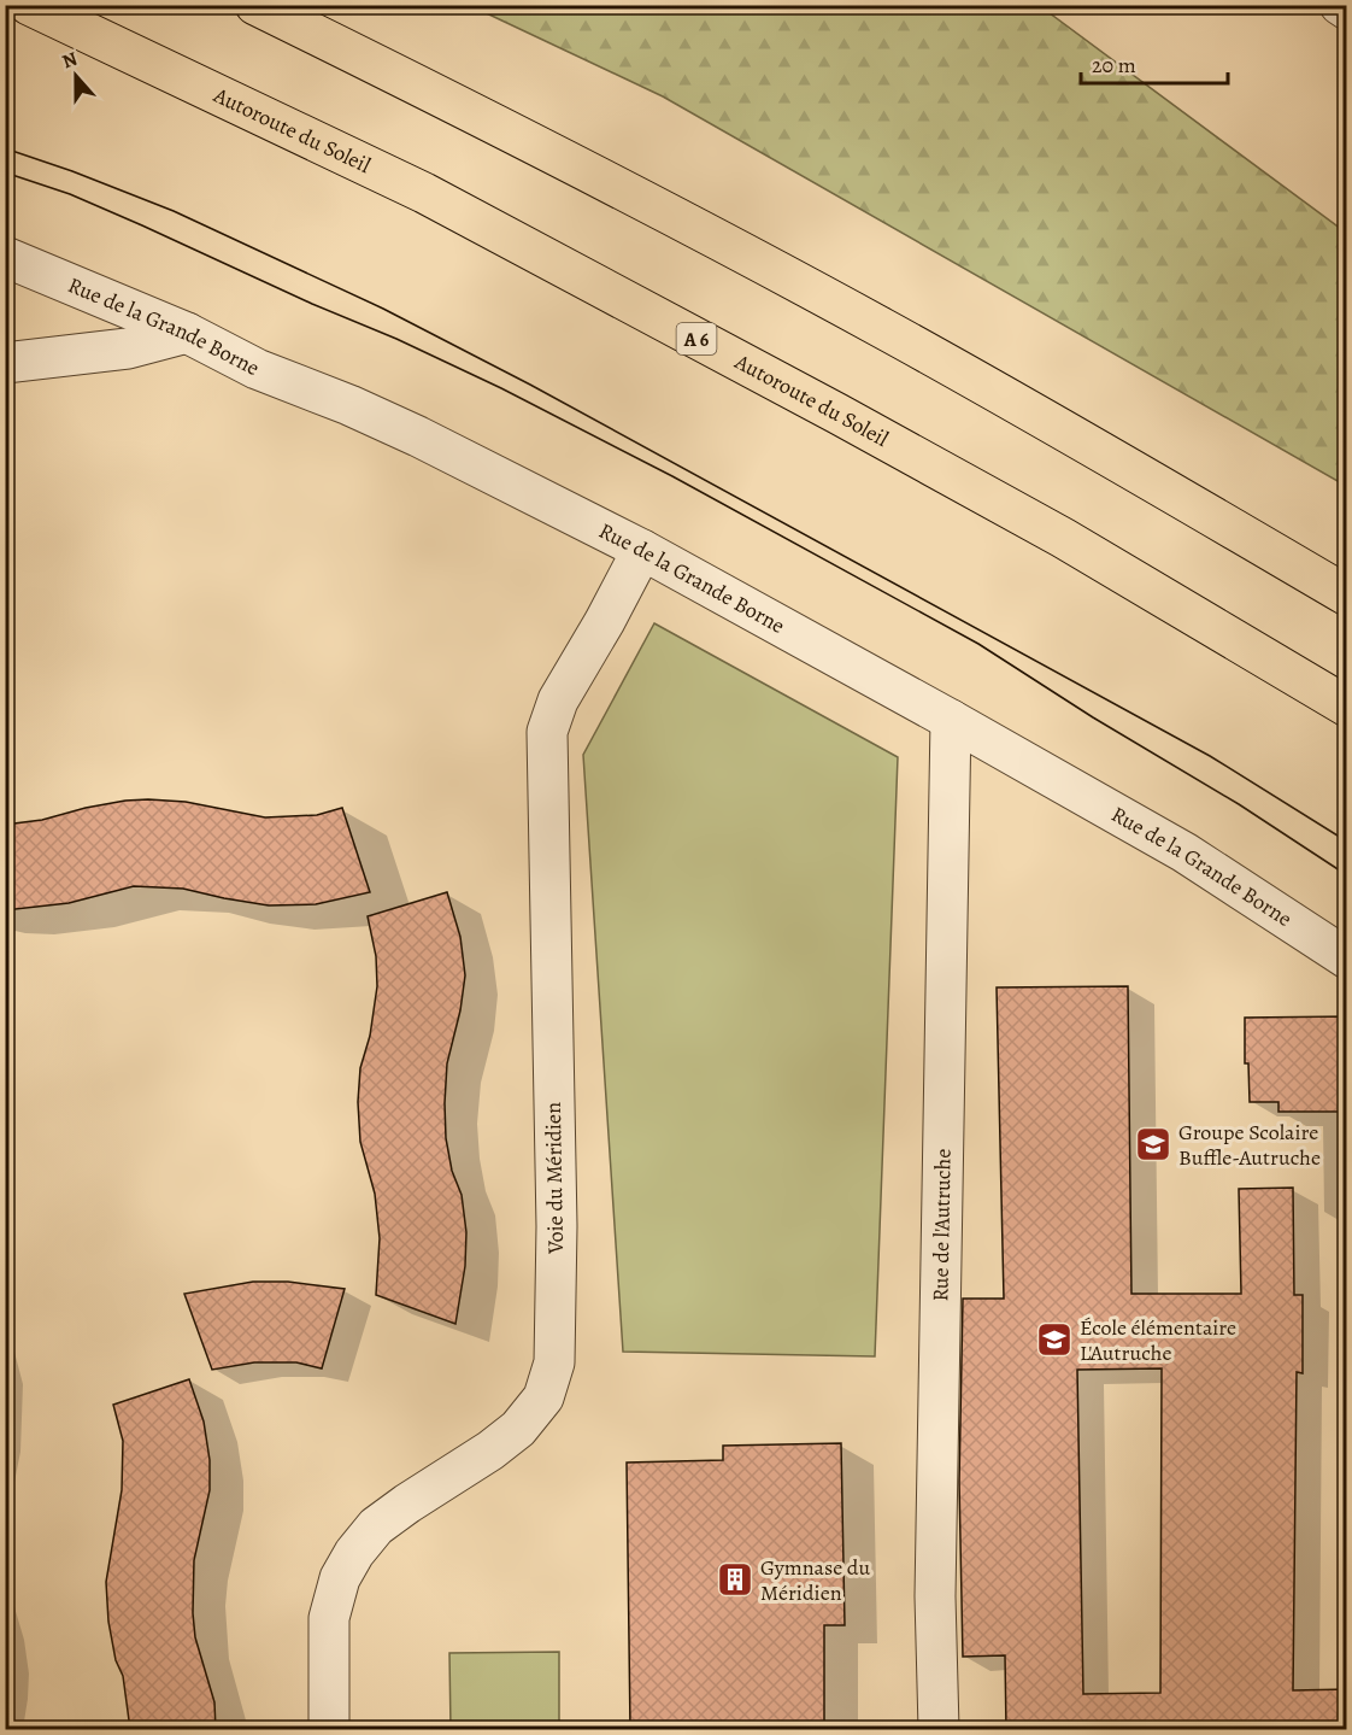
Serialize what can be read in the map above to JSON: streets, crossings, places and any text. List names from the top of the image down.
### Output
{
  "streets": {
    "highway": ["Autoroute du Soleil", "A 6"],
    "street": ["Rue de la Grande Borne", "Voie du Méridien", "Rue de l'Autruche"]
  },
  "crossings": [
    ["Rue de la Grande Borne", "Voie du Méridien"],
    ["Rue de la Grande Borne", "Rue de l'Autruche"]
  ],
  "places": {
    "school or university": ["Groupe Scolaire Buffle-Autruche", "École élémentaire L'Autruche"],
    "building": ["Gymnase du Méridien"]
  },
  "scale_bar": "20 m",
  "north": "top"
}
